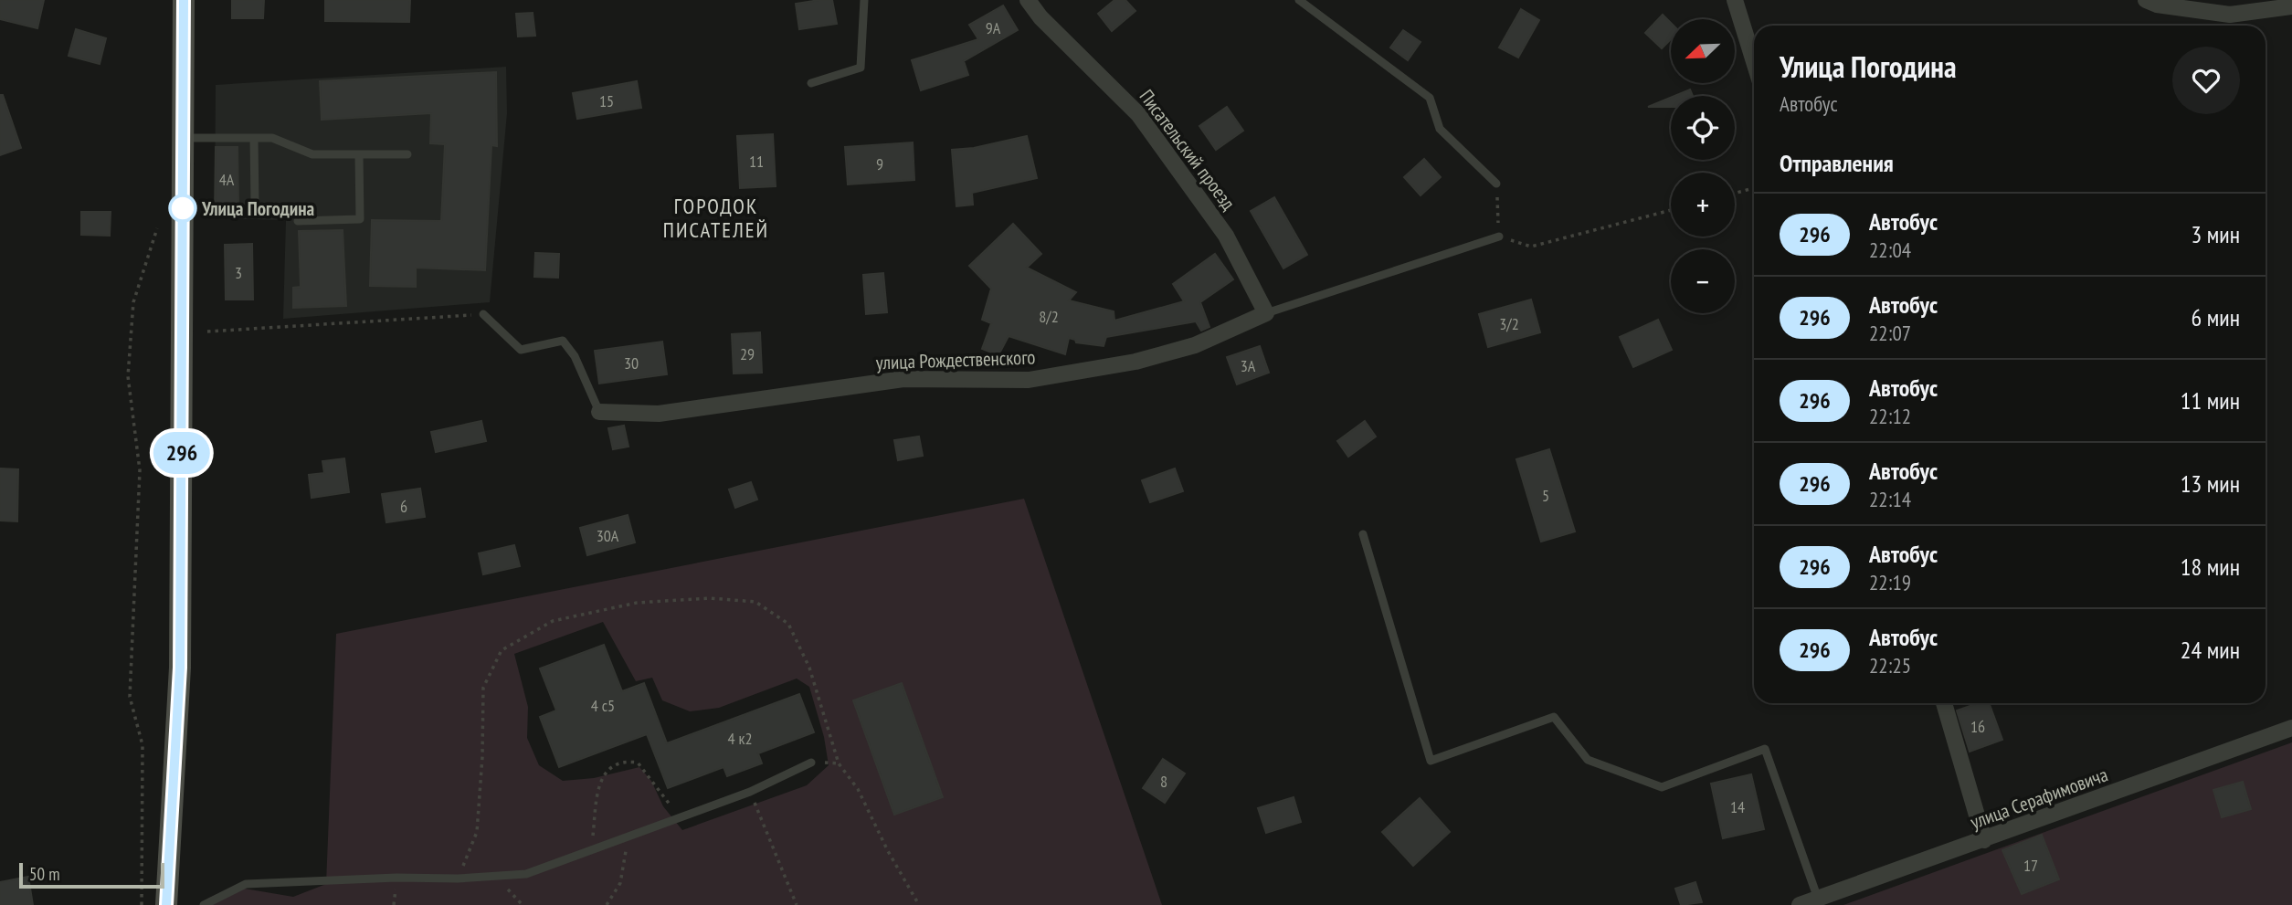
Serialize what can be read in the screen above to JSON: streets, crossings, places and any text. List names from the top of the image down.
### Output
{
  "streets": {
    "street": ["Писательский проезд", "улица Рождественского", "улица Серафимовича"]
  },
  "crossings": [
    ["Писательский проезд", "улица Рождественского"]
  ],
  "districts": ["ГОРОДОК ПИСАТЕЛЕЙ"],
  "places": ["Улица Погодина"],
  "lines": ["bus line 296"],
  "house_numbers": [
    "9А",
    "15",
    "11",
    "9",
    "4А",
    "3",
    "8/2",
    "3/2",
    "29",
    "30",
    "3А",
    "5",
    "6",
    "30А",
    "4 с5",
    "16",
    "4 к2",
    "8",
    "14",
    "17"
  ],
  "scale_bar": "50 m",
  "north": "bottom left",
  "page": {
    "on_map": "296",
    "map_buttons": ["+", "−"],
    "heading": [
      ["Улица Погодина", "Автобус"],
      "Отправления"
    ],
    "list": [
      {
        "mark": "296",
        "name": "Автобус",
        "note": "22:04",
        "value": "3 мин"
      },
      {
        "mark": "296",
        "name": "Автобус",
        "note": "22:07",
        "value": "6 мин"
      },
      {
        "mark": "296",
        "name": "Автобус",
        "note": "22:12",
        "value": "11 мин"
      },
      {
        "mark": "296",
        "name": "Автобус",
        "note": "22:14",
        "value": "13 мин"
      },
      {
        "mark": "296",
        "name": "Автобус",
        "note": "22:19",
        "value": "18 мин"
      },
      {
        "mark": "296",
        "name": "Автобус",
        "note": "22:25",
        "value": "24 мин"
      }
    ],
    "scale": "50 m"
  }
}
